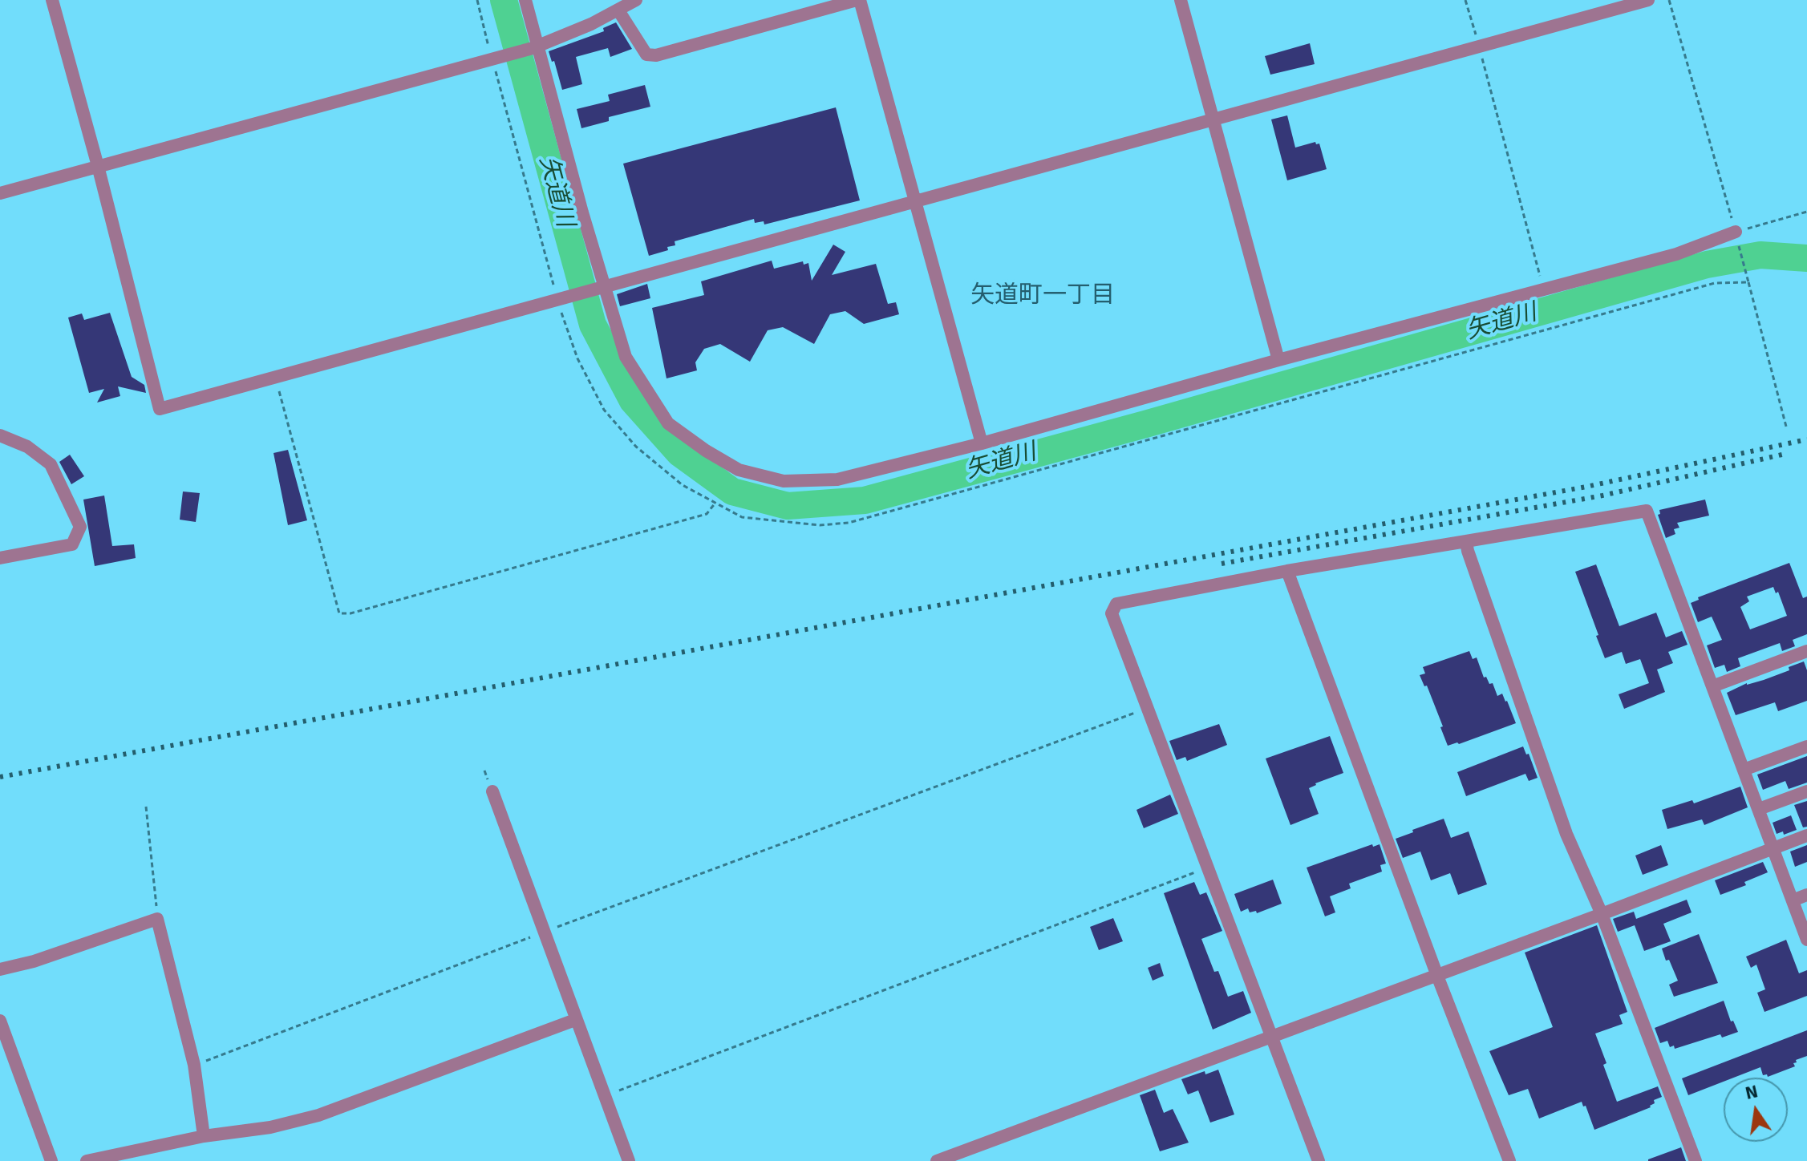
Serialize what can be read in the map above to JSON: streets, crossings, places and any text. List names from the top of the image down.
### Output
{
  "districts": ["矢道町一丁目"],
  "water": ["矢道川"],
  "north": "top"
}
